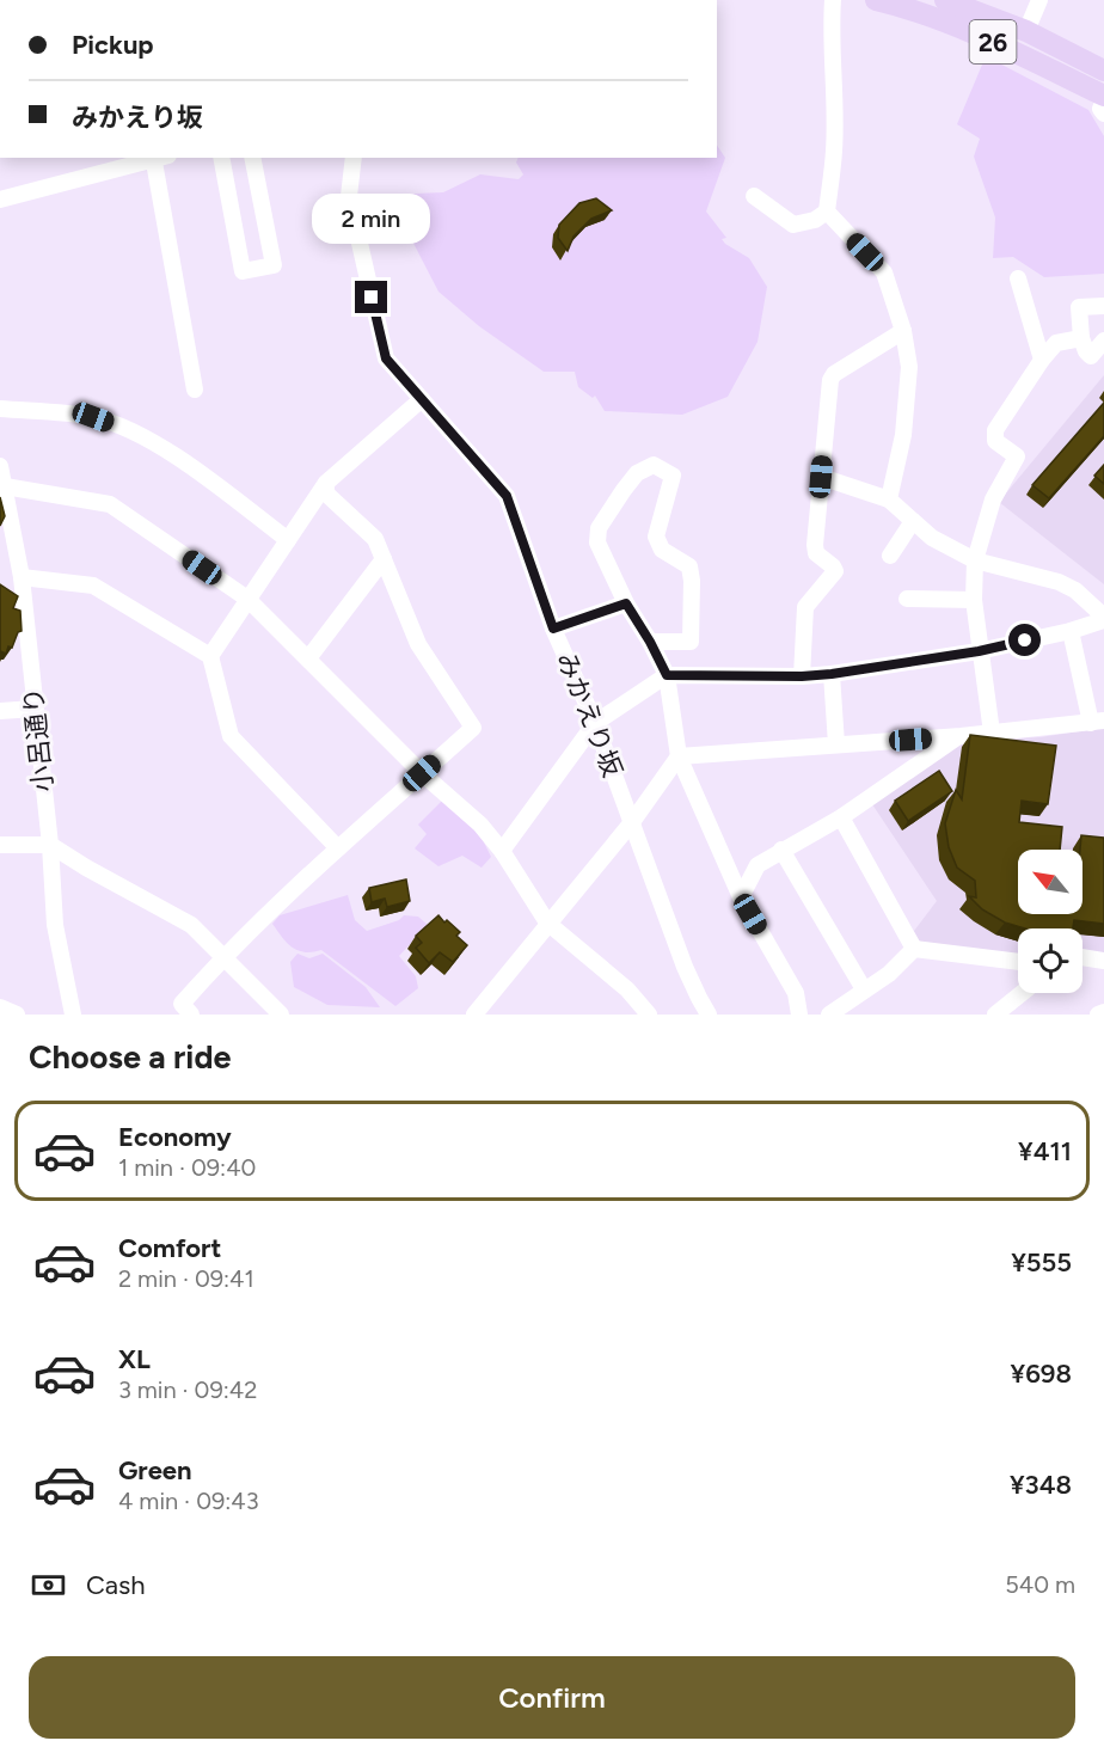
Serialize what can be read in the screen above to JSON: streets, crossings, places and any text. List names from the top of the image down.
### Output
{
  "streets": {
    "main road": ["26"],
    "street": ["みかえり坂", "小呂通り"]
  },
  "north": "top left",
  "page": {
    "banner": ["Pickup", "みかえり坂"],
    "bubble": "2 min",
    "heading": "Choose a ride",
    "list": [
      {
        "name": "Economy",
        "note": "1 min · 09:40",
        "value": "¥411"
      },
      {
        "name": "Comfort",
        "note": "2 min · 09:41",
        "value": "¥555"
      },
      {
        "name": "XL",
        "note": "3 min · 09:42",
        "value": "¥698"
      },
      {
        "name": "Green",
        "note": "4 min · 09:43",
        "value": "¥348"
      }
    ],
    "pay": ["Cash", "540 m"],
    "buttons": "Confirm"
  }
}
